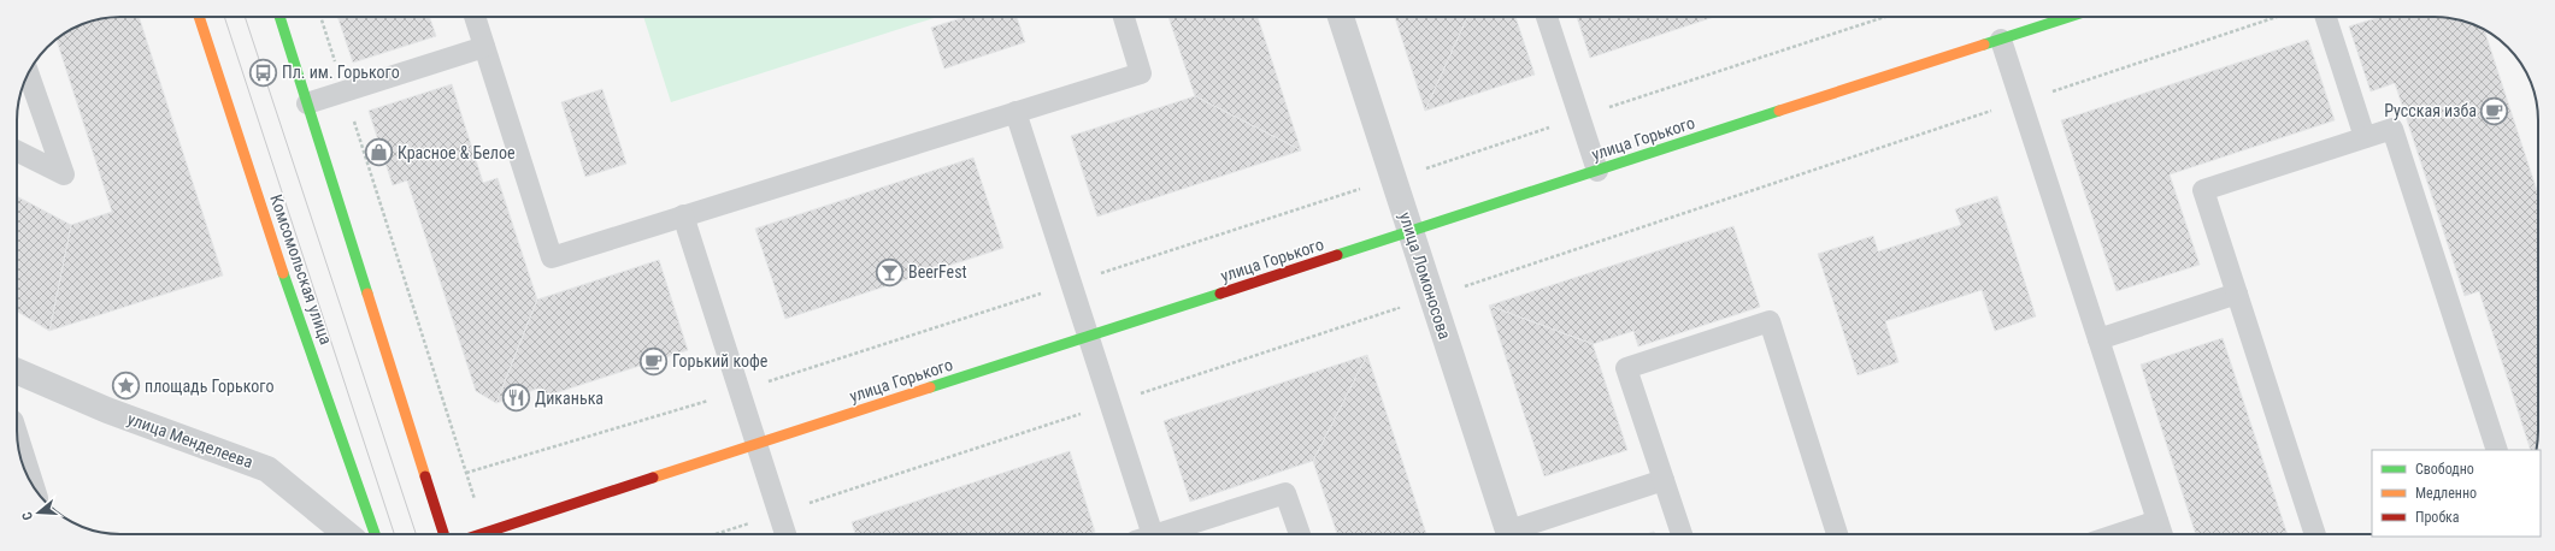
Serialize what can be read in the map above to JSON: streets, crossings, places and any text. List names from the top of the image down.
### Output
{
  "streets": {
    "street": [
      "улица Горького",
      "Комсомольская улица",
      "улица Ломоносова",
      "улица Менделеева"
    ]
  },
  "crossings": [
    ["улица Горького", "улица Ломоносова"]
  ],
  "places": {
    "bus stop": ["Пл. им. Горького"],
    "cafe": ["Русская изба", "Горький кофе"],
    "shop": ["Красное & Белое"],
    "bar": ["BeerFest"],
    "place": ["площадь Горького"],
    "restaurant": ["Диканька"]
  },
  "legend": ["Свободно", "Медленно", "Пробка"],
  "north": "left"
}
